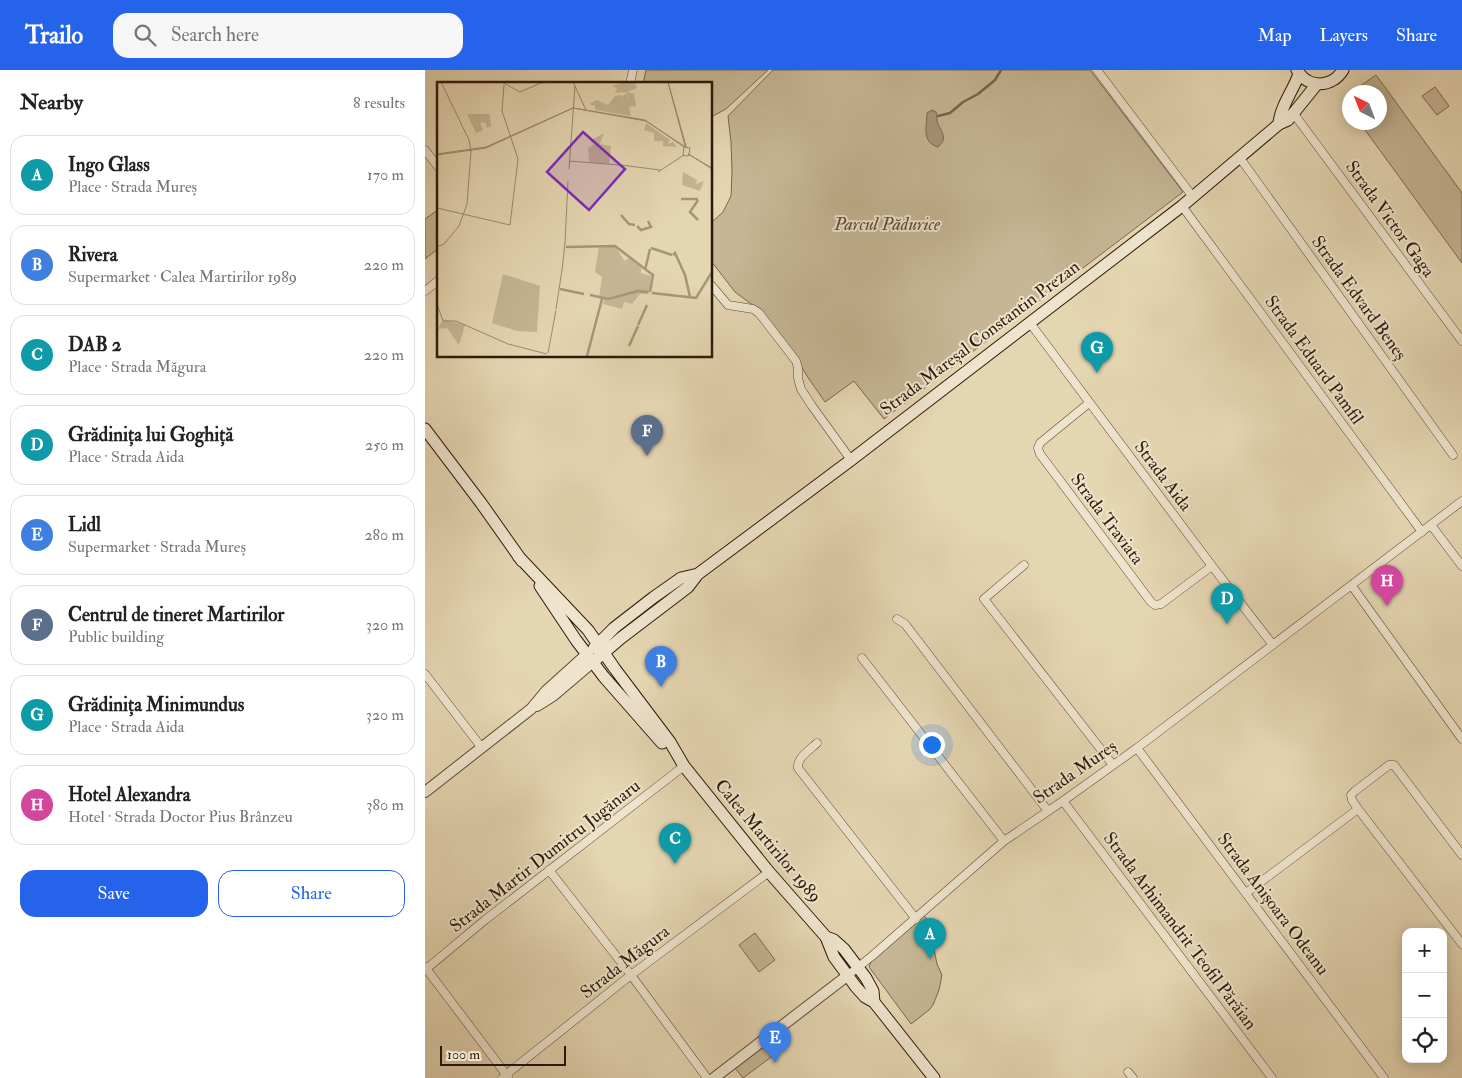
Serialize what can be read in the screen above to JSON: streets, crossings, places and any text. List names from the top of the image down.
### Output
{
  "streets": {
    "main road": ["Strada Mareșal Constantin Prezan", "Calea Martirilor 1989"],
    "street": [
      "Strada Victor Gaga",
      "Strada Edvard Beneș",
      "Strada Eduard Pamfil",
      "Strada Aida",
      "Strada Traviata",
      "Strada Mureș",
      "Strada Martir Dumitru Jugănaru",
      "Strada Anișoara Odeanu",
      "Strada Arhimandrit Teofil Părăian",
      "Strada Măgura"
    ]
  },
  "crossings": [
    ["Strada Victor Gaga", "Strada Mareșal Constantin Prezan"],
    ["Strada Edvard Beneș", "Strada Mareșal Constantin Prezan"],
    ["Strada Mareșal Constantin Prezan", "Strada Eduard Pamfil"],
    ["Strada Mareșal Constantin Prezan", "Strada Aida"],
    ["Strada Mareșal Constantin Prezan", "Calea Martirilor 1989"],
    ["Strada Eduard Pamfil", "Strada Mureș"],
    ["Strada Aida", "Strada Traviata"],
    ["Strada Aida", "Strada Mureș"],
    ["Strada Mureș", "Calea Martirilor 1989"],
    ["Strada Mureș", "Strada Anișoara Odeanu"],
    ["Strada Mureș", "Strada Arhimandrit Teofil Părăian"],
    ["Calea Martirilor 1989", "Strada Martir Dumitru Jugănaru"],
    ["Calea Martirilor 1989", "Strada Măgura"]
  ],
  "parks": ["Parcul Pădurice"],
  "scale_bar": "100 m",
  "north": "top left",
  "page": {
    "header": "Trailo",
    "search": "Search here",
    "nav": ["Map", "Layers", "Share"],
    "heading": ["Nearby", "8 results"],
    "list": [
      {
        "mark": "A",
        "name": "Ingo Glass",
        "note": "Place · Strada Mureș",
        "value": "170 m"
      },
      {
        "mark": "B",
        "name": "Rivera",
        "note": "Supermarket · Calea Martirilor 1989",
        "value": "220 m"
      },
      {
        "mark": "C",
        "name": "DAB 2",
        "note": "Place · Strada Măgura",
        "value": "220 m"
      },
      {
        "mark": "D",
        "name": "Grădinița lui Goghiță",
        "note": "Place · Strada Aida",
        "value": "250 m"
      },
      {
        "mark": "E",
        "name": "Lidl",
        "note": "Supermarket · Strada Mureș",
        "value": "280 m"
      },
      {
        "mark": "F",
        "name": "Centrul de tineret Martirilor",
        "note": "Public building",
        "value": "320 m"
      },
      {
        "mark": "G",
        "name": "Grădinița Minimundus",
        "note": "Place · Strada Aida",
        "value": "320 m"
      },
      {
        "mark": "H",
        "name": "Hotel Alexandra",
        "note": "Hotel · Strada Doctor Pius Brânzeu",
        "value": "380 m"
      }
    ],
    "pins": [
      "G",
      "F",
      "H",
      "D",
      "B",
      "C",
      "A",
      "E"
    ],
    "buttons": ["Save", "Share"],
    "map_buttons": ["+", "−"],
    "scale": "100 m"
  }
}
